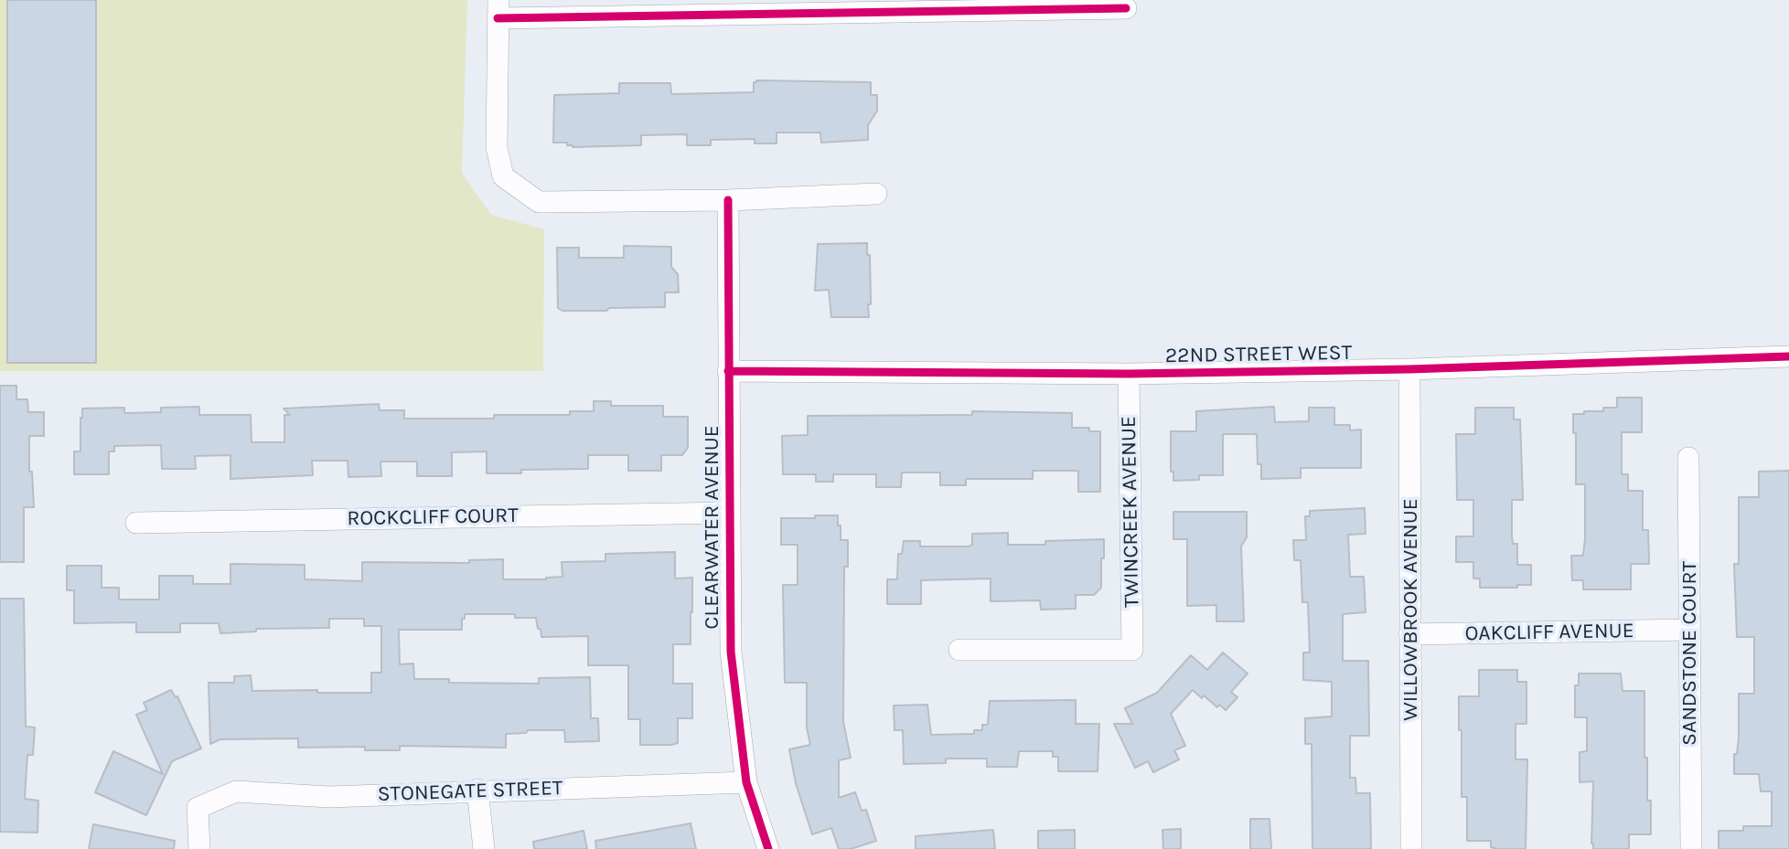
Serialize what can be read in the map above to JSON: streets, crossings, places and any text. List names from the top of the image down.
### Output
{
  "streets": {
    "street": [
      "22ND STREET WEST",
      "TWINCREEK AVENUE",
      "ROCKCLIFF COURT",
      "CLEARWATER AVENUE",
      "WILLOWBROOK AVENUE",
      "OAKCLIFF AVENUE",
      "SANDSTONE COURT",
      "STONEGATE STREET"
    ]
  },
  "crossings": [
    ["22ND STREET WEST", "TWINCREEK AVENUE"],
    ["22ND STREET WEST", "CLEARWATER AVENUE"],
    ["22ND STREET WEST", "WILLOWBROOK AVENUE"],
    ["ROCKCLIFF COURT", "CLEARWATER AVENUE"],
    ["CLEARWATER AVENUE", "STONEGATE STREET"],
    ["WILLOWBROOK AVENUE", "OAKCLIFF AVENUE"],
    ["OAKCLIFF AVENUE", "SANDSTONE COURT"]
  ]
}
